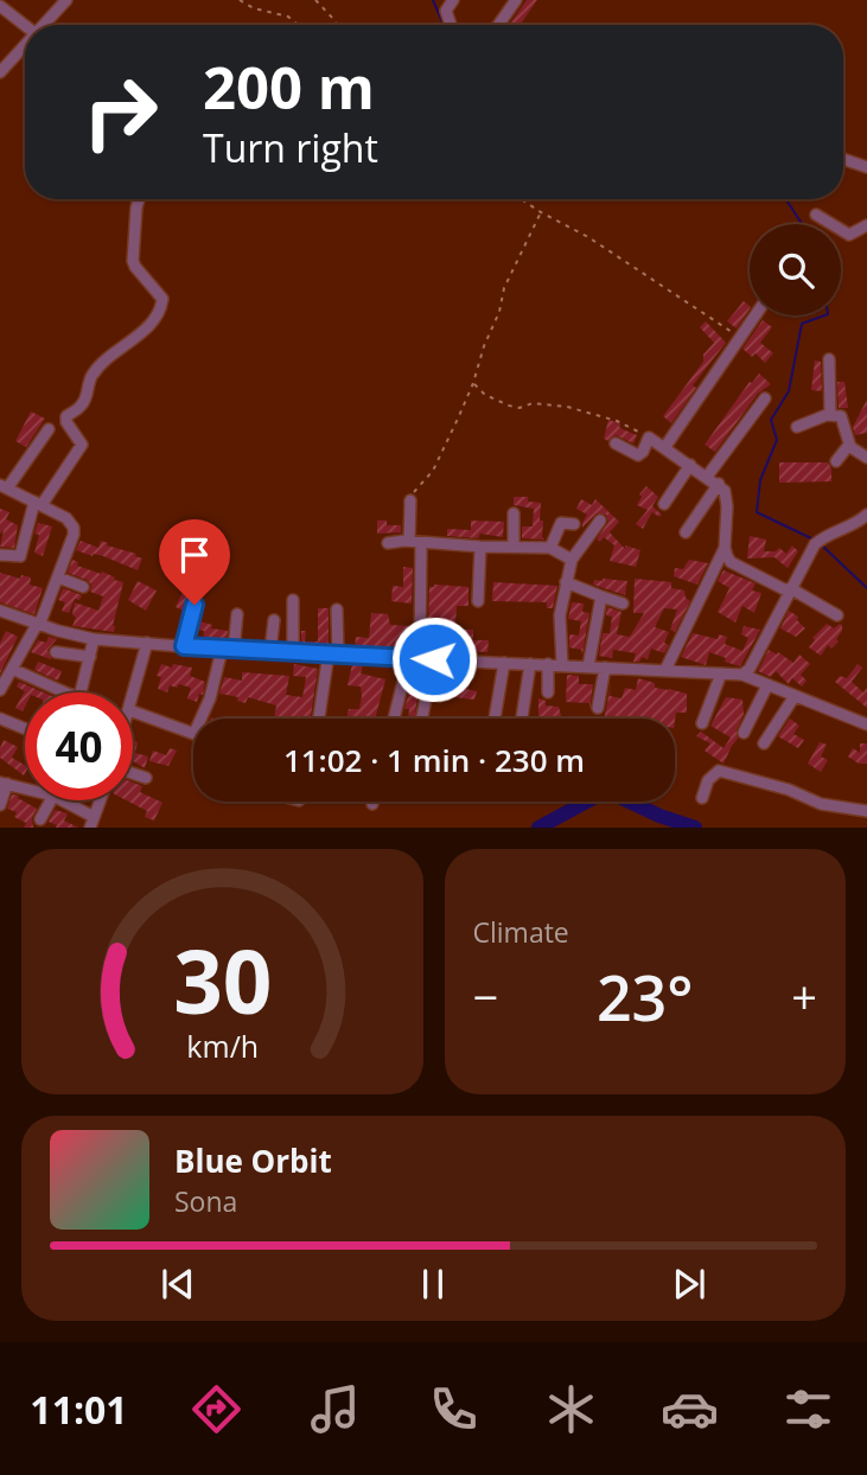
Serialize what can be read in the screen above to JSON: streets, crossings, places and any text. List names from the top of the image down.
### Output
{
  "page": {
    "turn": ["200 m", "Turn right"],
    "limit": "40",
    "trip": "11:02 · 1 min · 230 m",
    "tile": "Climate",
    "heat": ["−", "23°", "+"],
    "song": ["Blue Orbit", "Sona"],
    "tabs": "11:01",
    "gauge": ["30", "km/h"]
  }
}
